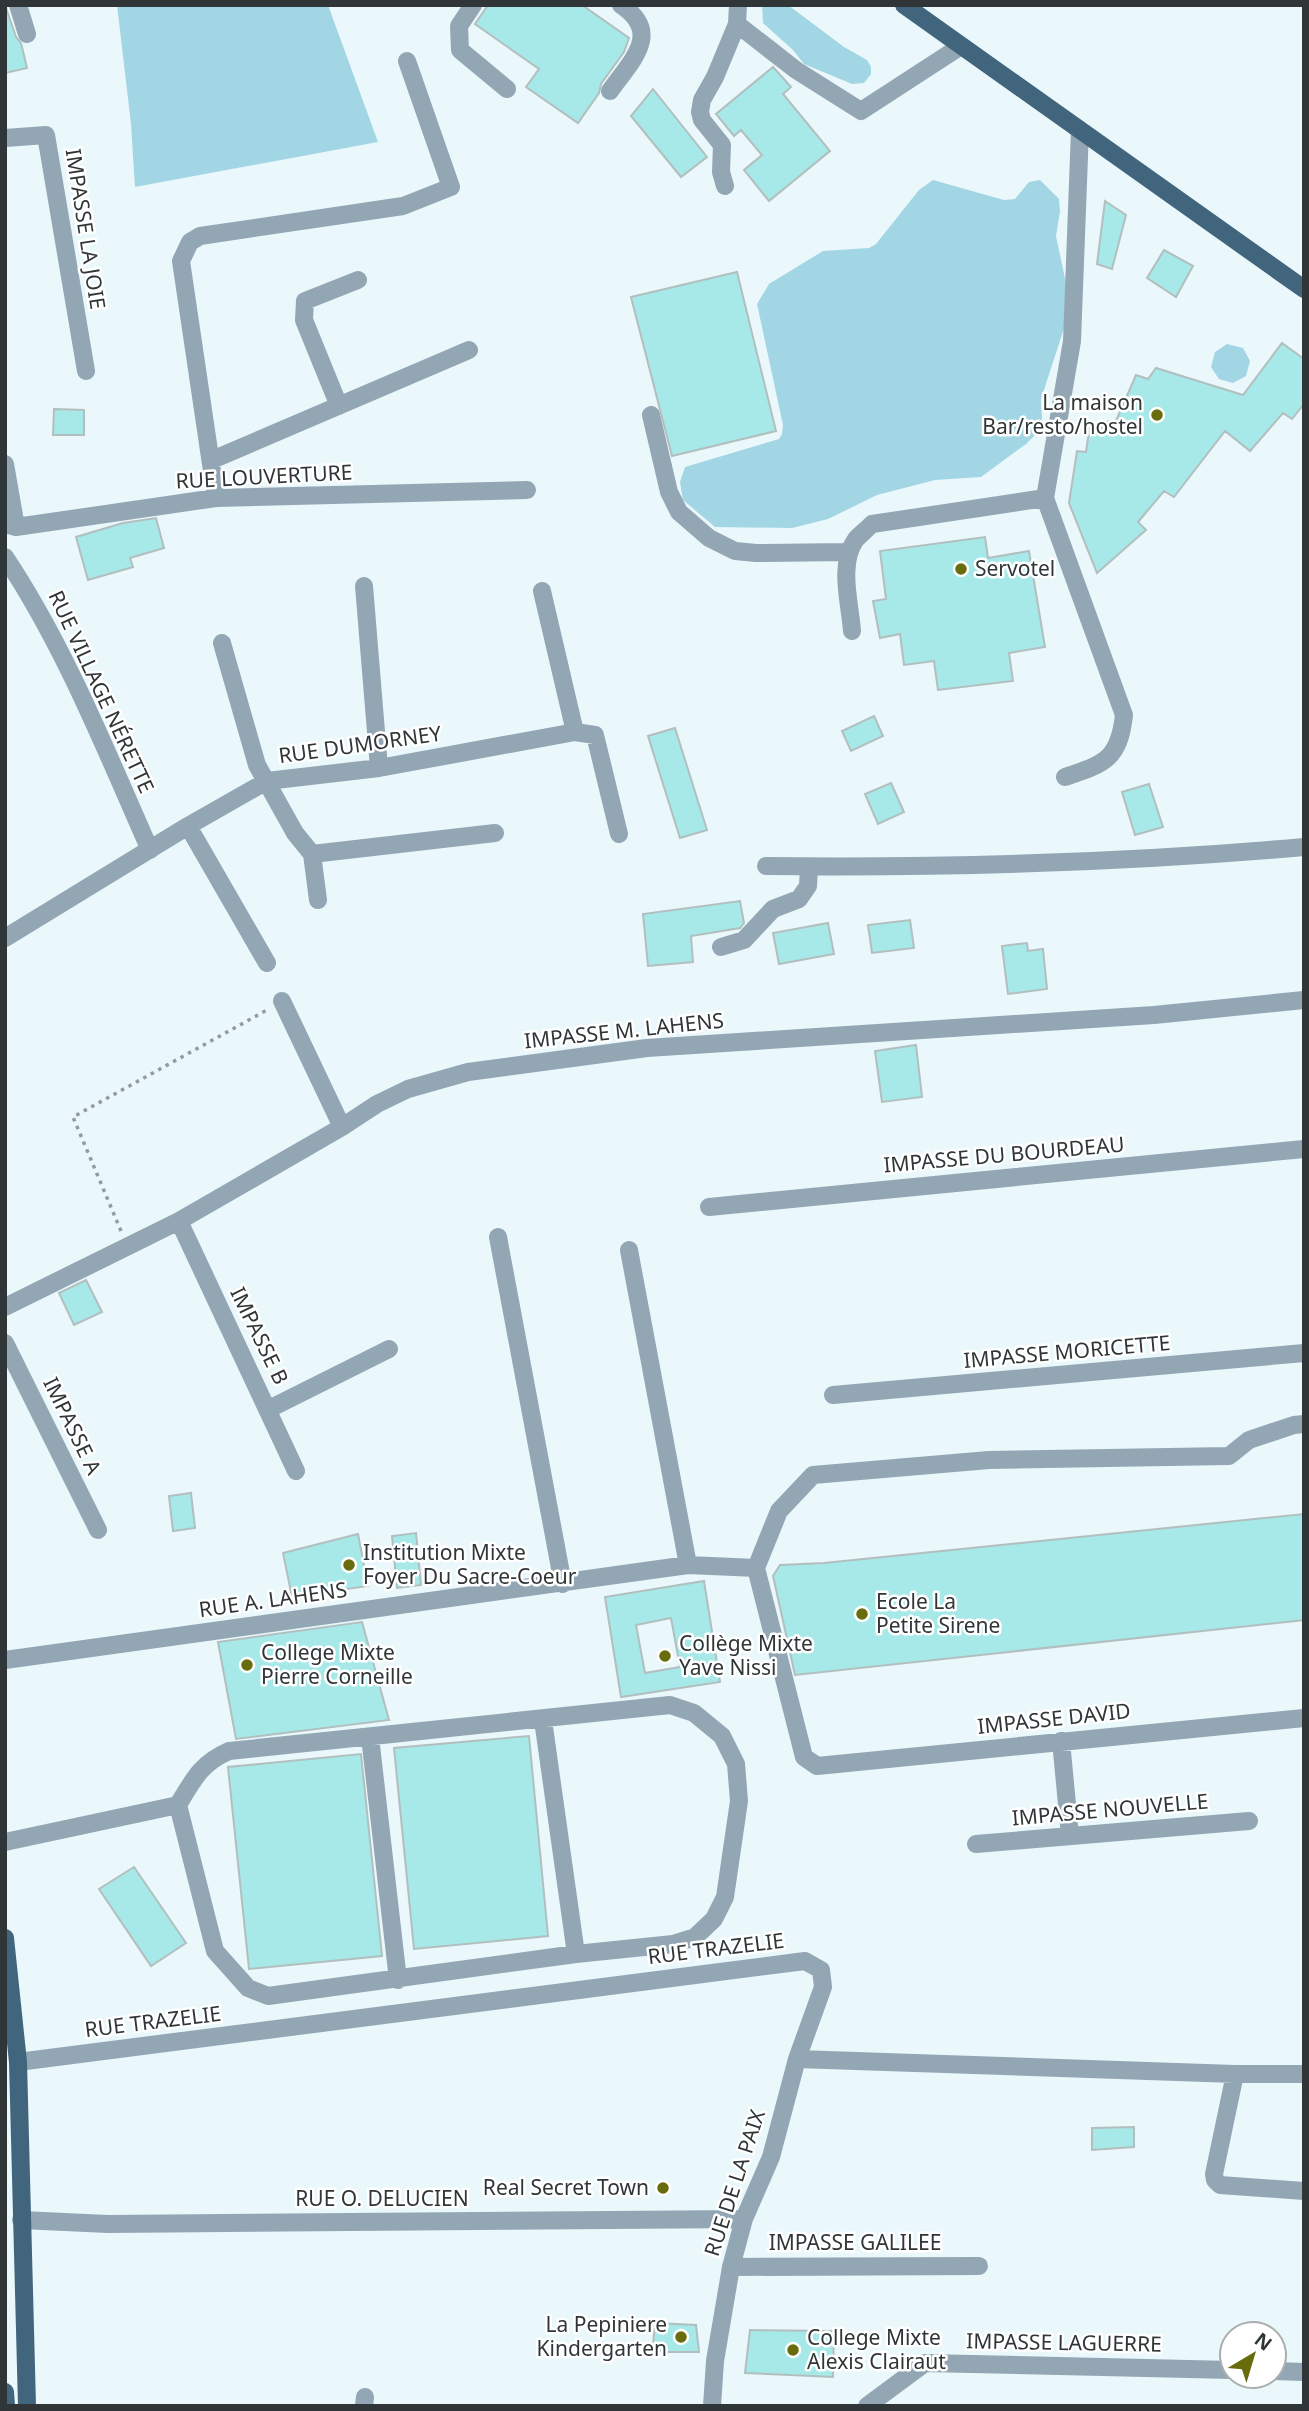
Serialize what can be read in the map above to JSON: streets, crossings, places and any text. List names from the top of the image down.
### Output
{
  "streets": {
    "street": [
      "IMPASSE LA JOIE",
      "RUE LOUVERTURE",
      "RUE VILLAGE NÉRETTE",
      "RUE DUMORNEY",
      "IMPASSE M. LAHENS",
      "IMPASSE DU BOURDEAU",
      "IMPASSE B",
      "IMPASSE MORICETTE",
      "IMPASSE A",
      "RUE A. LAHENS",
      "IMPASSE DAVID",
      "IMPASSE NOUVELLE",
      "RUE TRAZELIE",
      "RUE DE LA PAIX",
      "RUE O. DELUCIEN",
      "IMPASSE GALILEE",
      "IMPASSE LAGUERRE"
    ]
  },
  "crossings": [
    ["RUE VILLAGE NÉRETTE", "RUE DUMORNEY"],
    ["IMPASSE M. LAHENS", "IMPASSE B"],
    ["RUE A. LAHENS", "IMPASSE DAVID"],
    ["RUE TRAZELIE", "RUE DE LA PAIX"],
    ["RUE DE LA PAIX", "RUE O. DELUCIEN"],
    ["RUE DE LA PAIX", "IMPASSE GALILEE"]
  ],
  "places": [
    "La maison Bar/resto/hostel",
    "Servotel",
    "Institution Mixte Foyer Du Sacre-Coeur",
    "Ecole La Petite Sirene",
    "Collège Mixte Yave Nissi",
    "College Mixte Pierre Corneille",
    "Real Secret Town",
    "La Pepiniere Kindergarten",
    "College Mixte Alexis Clairaut"
  ],
  "north": "top right"
}
